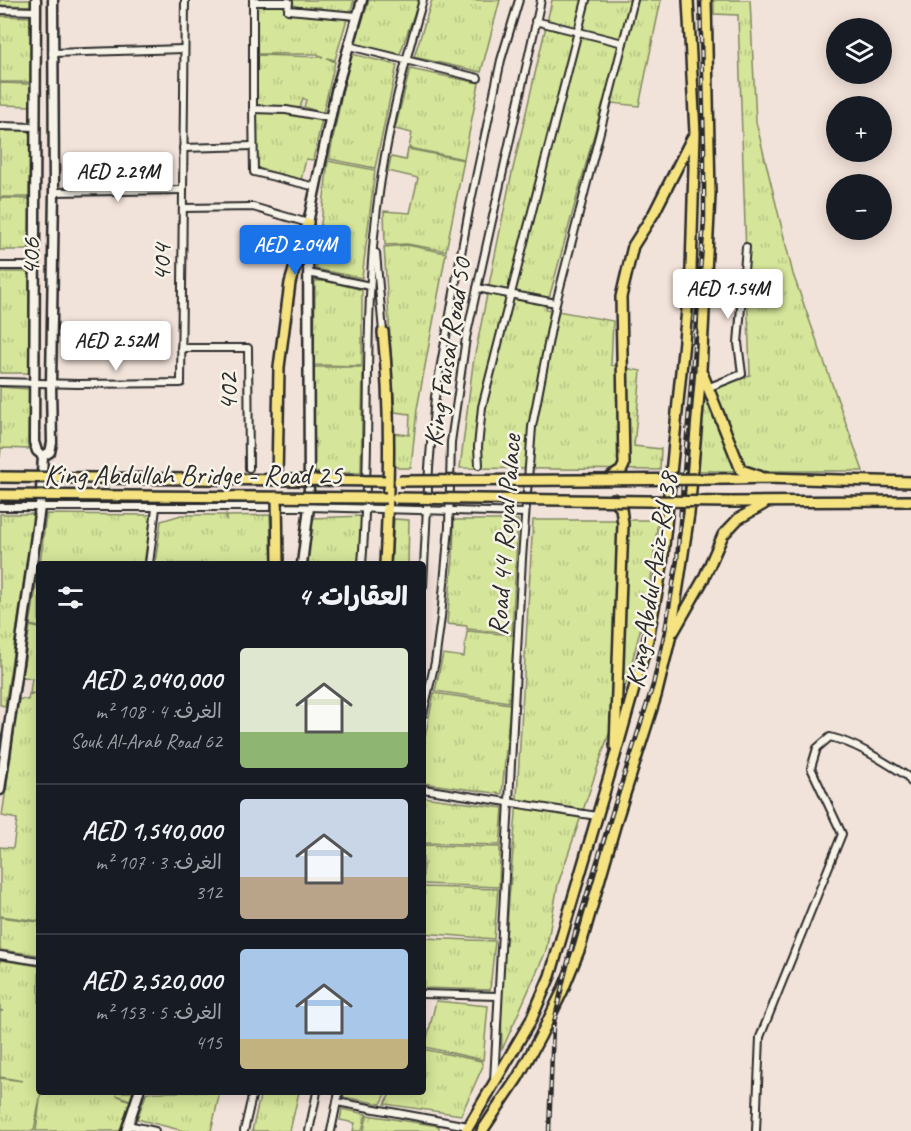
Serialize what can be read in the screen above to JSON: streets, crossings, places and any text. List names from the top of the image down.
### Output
{
  "streets": {
    "main road": ["406", "King Abdullah Bridge - Road 25", "King-Abdul-Aziz-Rd 38"],
    "street": [
      "404",
      "King Faisal Road 50",
      "402",
      "Road 44 Royal Palace"
    ]
  },
  "crossings": [
    ["406", "404"],
    ["404", "402"],
    ["Road 44 Royal Palace", "King-Abdul-Aziz-Rd 38"]
  ],
  "page": {
    "map_buttons": ["+", "−"],
    "price": [
      "AED 2.29M",
      "AED 2.04M",
      "AED 1.54M",
      "AED 2.52M"
    ],
    "heading": "العقارات: 4",
    "list": [
      {
        "name": "AED 2,040,000",
        "note": "الغرف: 4 · 108 m² · Souk Al-Arab Road 62"
      },
      {
        "name": "AED 1,540,000",
        "note": "الغرف: 3 · 107 m² · 312"
      },
      {
        "name": "AED 2,520,000",
        "note": "الغرف: 5 · 153 m² · 415"
      }
    ]
  }
}
